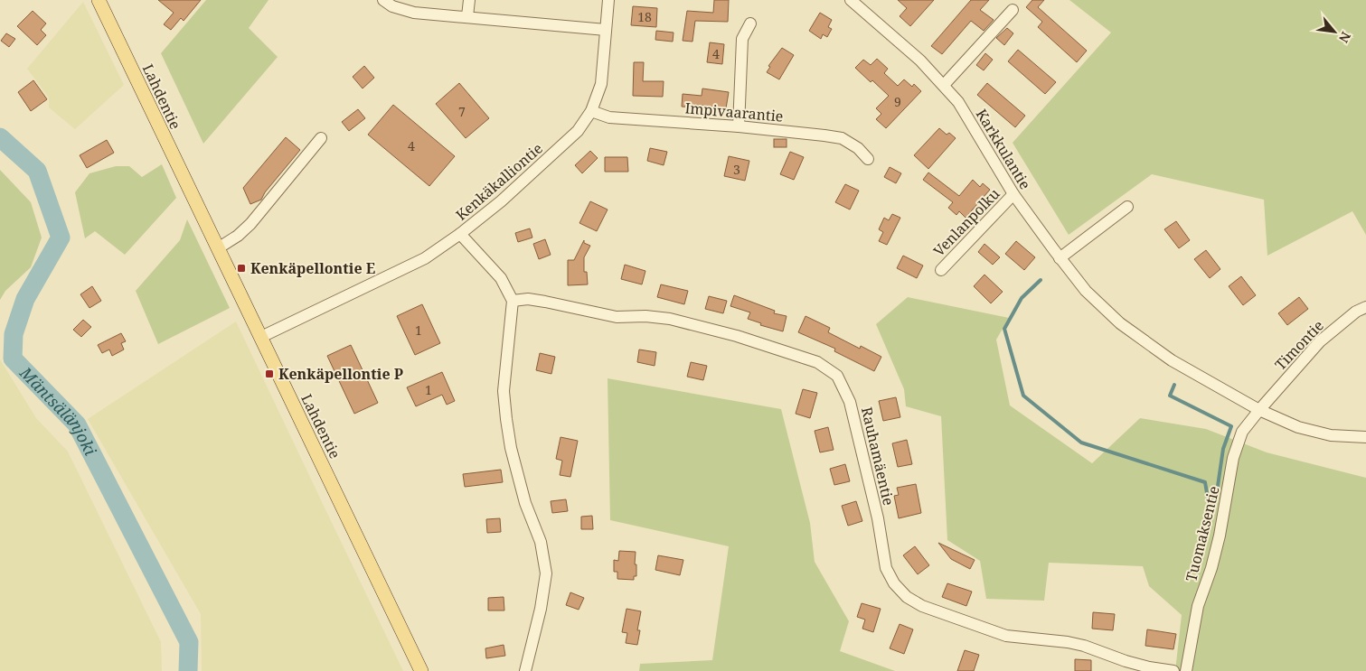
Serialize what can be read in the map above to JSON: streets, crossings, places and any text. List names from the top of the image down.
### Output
{
  "streets": {
    "main road": ["Lahdentie"],
    "street": [
      "Impivaarantie",
      "Karkkulantie",
      "Kenkäkalliontie",
      "Venlanpolku",
      "Timontie",
      "Rauhamäentie",
      "Tuomaksentie"
    ]
  },
  "crossings": [
    ["Impivaarantie", "Kenkäkalliontie"],
    ["Karkkulantie", "Venlanpolku"],
    ["Karkkulantie", "Timontie"],
    ["Karkkulantie", "Tuomaksentie"],
    ["Kenkäkalliontie", "Rauhamäentie"],
    ["Timontie", "Tuomaksentie"]
  ],
  "water": ["Mäntsälänjoki"],
  "places": {
    "transit": ["Kenkäpellontie E", "Kenkäpellontie P"]
  },
  "house_numbers": [
    "18",
    "4",
    "9",
    "7",
    "4",
    "3",
    "1",
    "1"
  ],
  "north": "bottom right"
}
